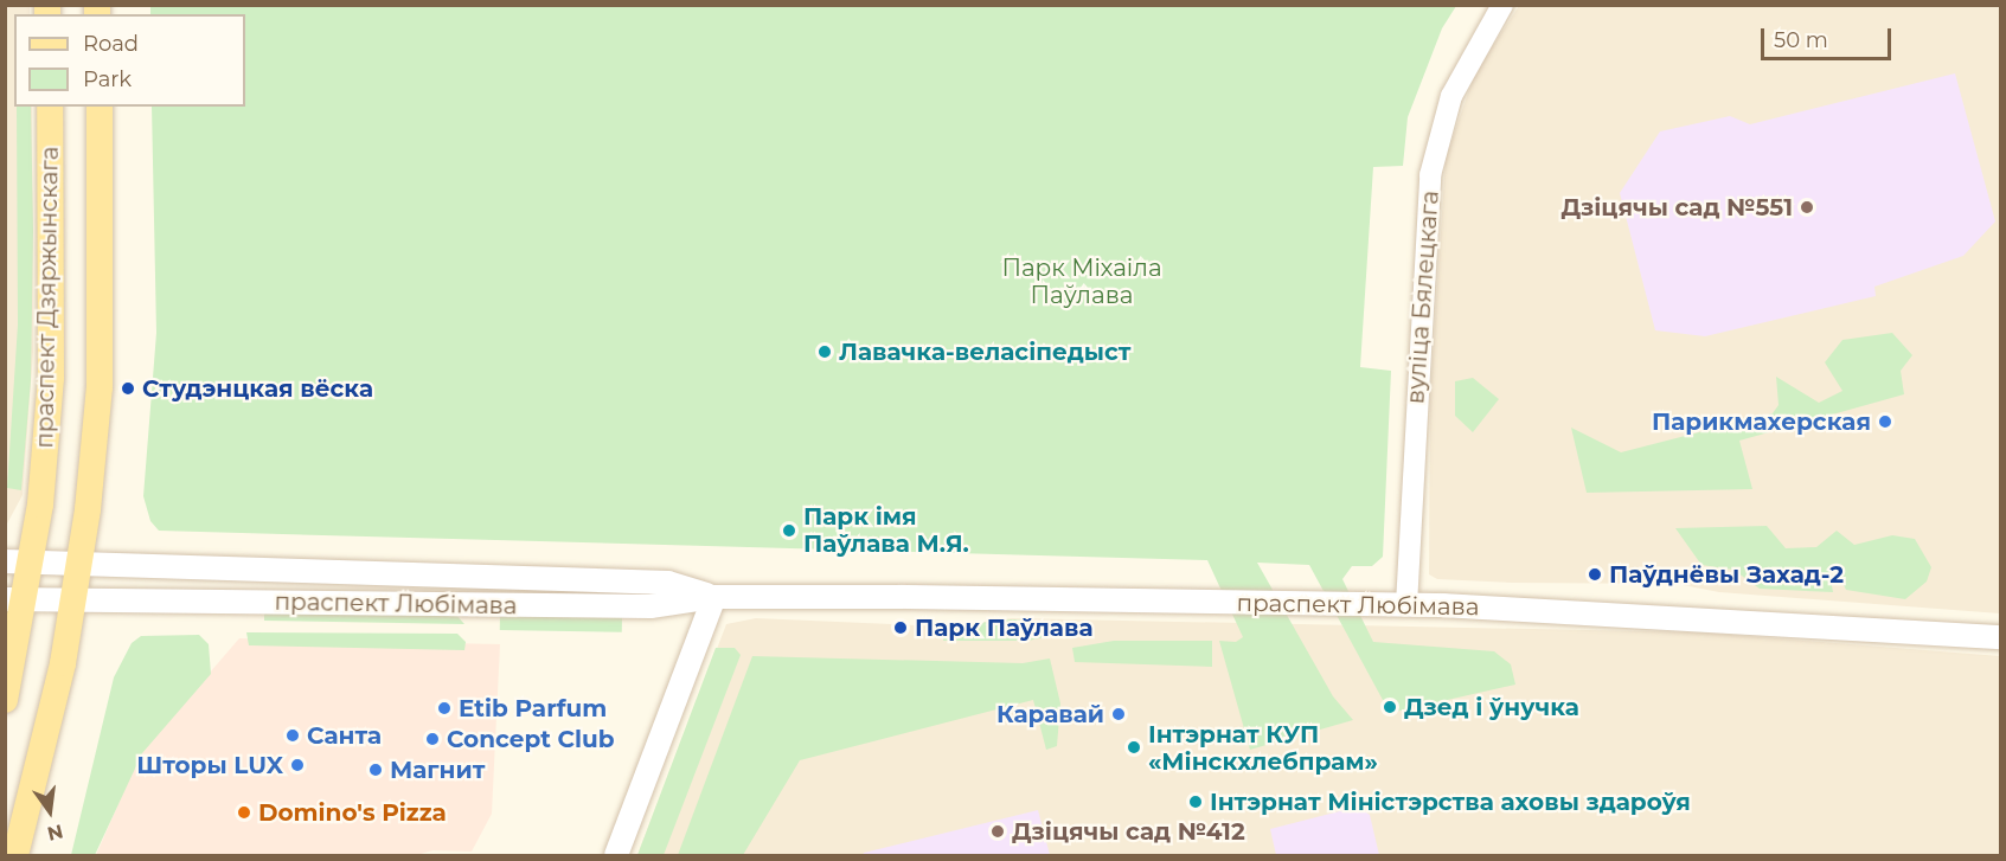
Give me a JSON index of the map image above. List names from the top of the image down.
{
  "streets": {
    "main road": ["праспект Дзяржынскага", "праспект Любімава"],
    "street": ["вуліца Бялецкага"]
  },
  "crossings": [
    ["праспект Дзяржынскага", "праспект Любімава"],
    ["вуліца Бялецкага", "праспект Любімава"]
  ],
  "parks": ["Парк Міхаіла Паўлава"],
  "places": [
    "Дзіцячы сад №551",
    "Лавачка-веласіпедыст",
    "Студэнцкая вёска",
    "Парикмахерская",
    "Парк імя Паўлава М.Я.",
    "Паўднёвы Захад-2",
    "Парк Паўлава",
    "Дзед і ўнучка",
    "Etib Parfum",
    "Каравай",
    "Санта",
    "Concept Club",
    "Інтэрнат КУП «Мінскхлебпрам»",
    "Шторы LUX",
    "Магнит",
    "Інтэрнат Міністэрства аховы здароўя",
    "Domino's Pizza",
    "Дзіцячы сад №412"
  ],
  "legend": ["Road", "Park"],
  "scale_bar": "50 m",
  "north": "bottom"
}
